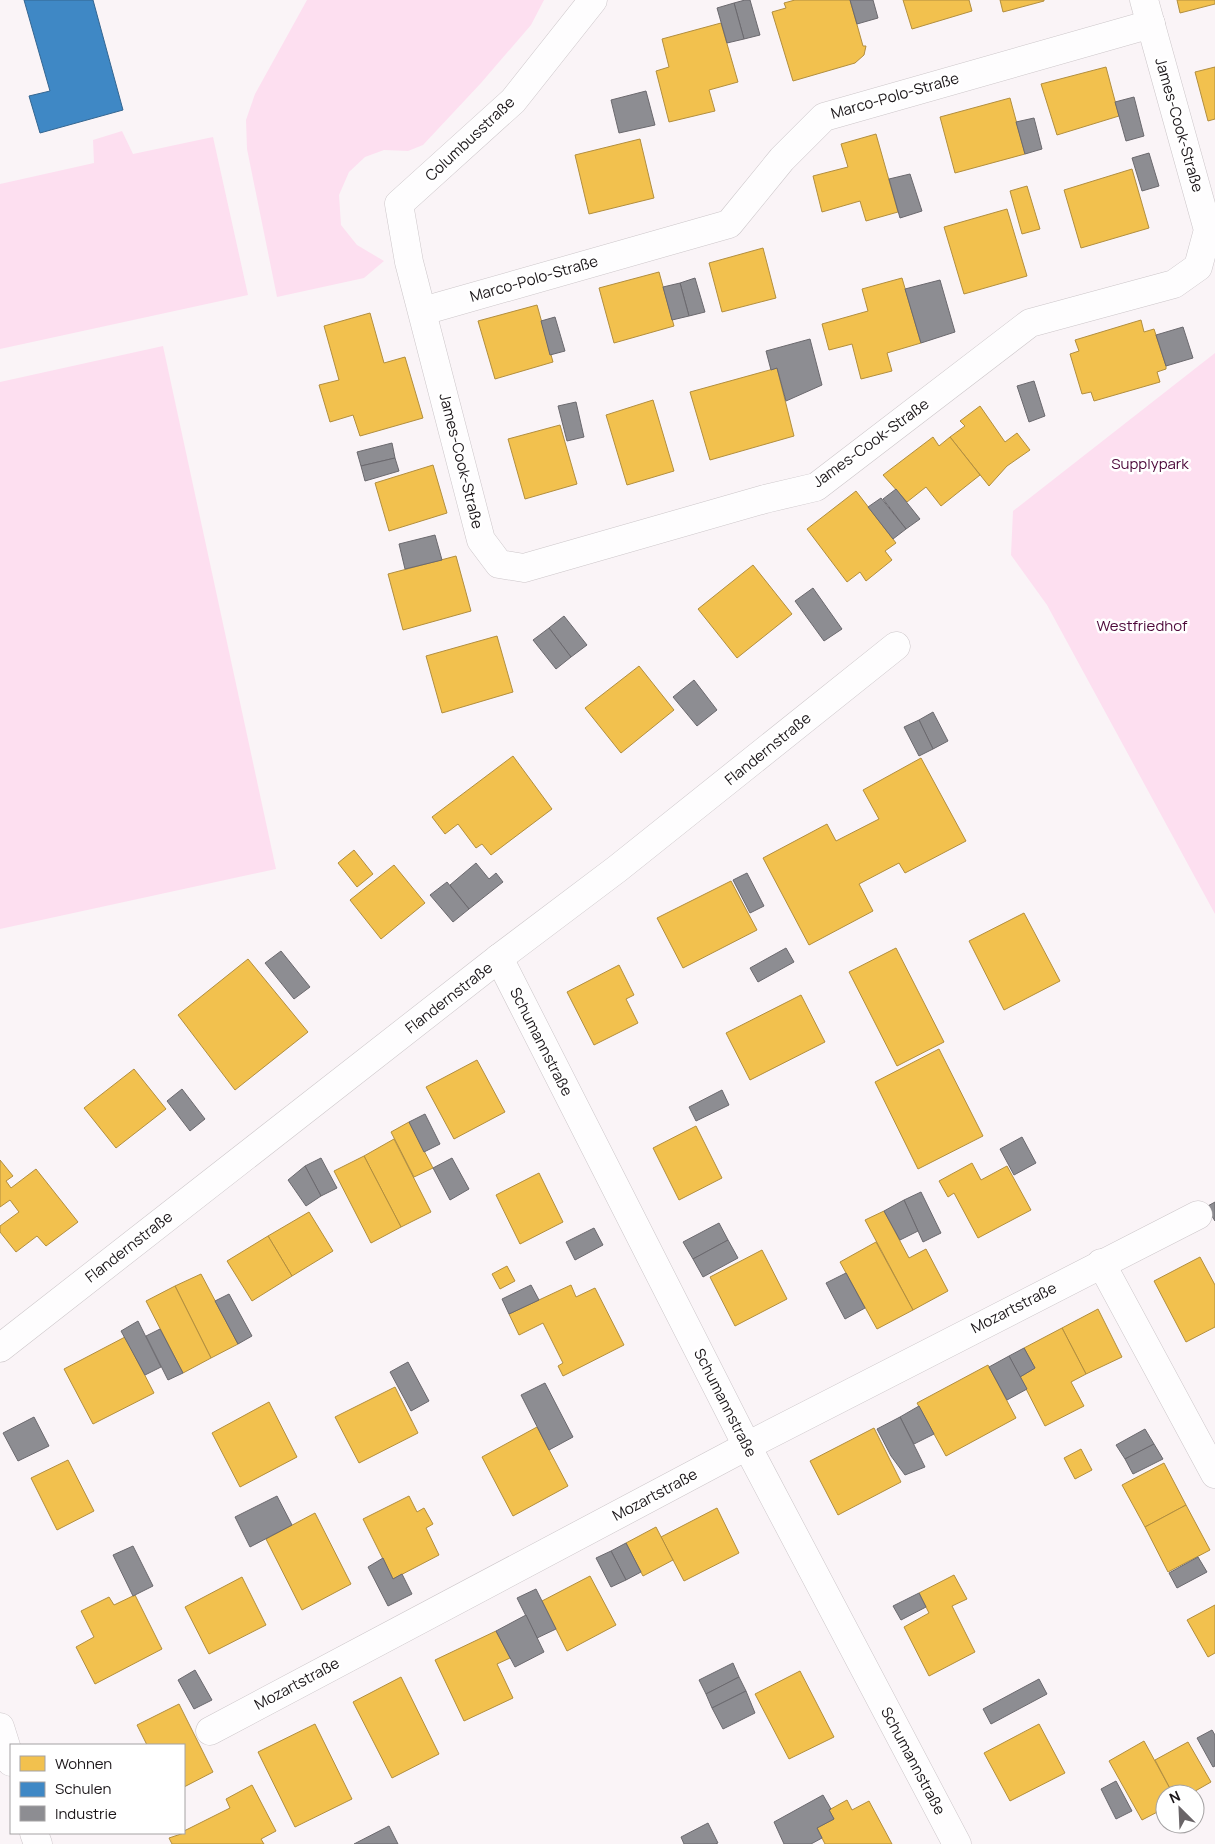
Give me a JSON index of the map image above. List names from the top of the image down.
{
  "streets": {
    "main road": [
      "Marco-Polo-Straße",
      "James-Cook-Straße",
      "Columbusstraße",
      "Flandernstraße",
      "Schumannstraße",
      "Mozartstraße"
    ]
  },
  "crossings": [
    ["Marco-Polo-Straße", "James-Cook-Straße"],
    ["James-Cook-Straße", "Columbusstraße"],
    ["Flandernstraße", "Schumannstraße"],
    ["Schumannstraße", "Mozartstraße"]
  ],
  "parks": ["Supplypark", "Westfriedhof"],
  "legend": ["Wohnen", "Schulen", "Industrie"],
  "north": "top left"
}
